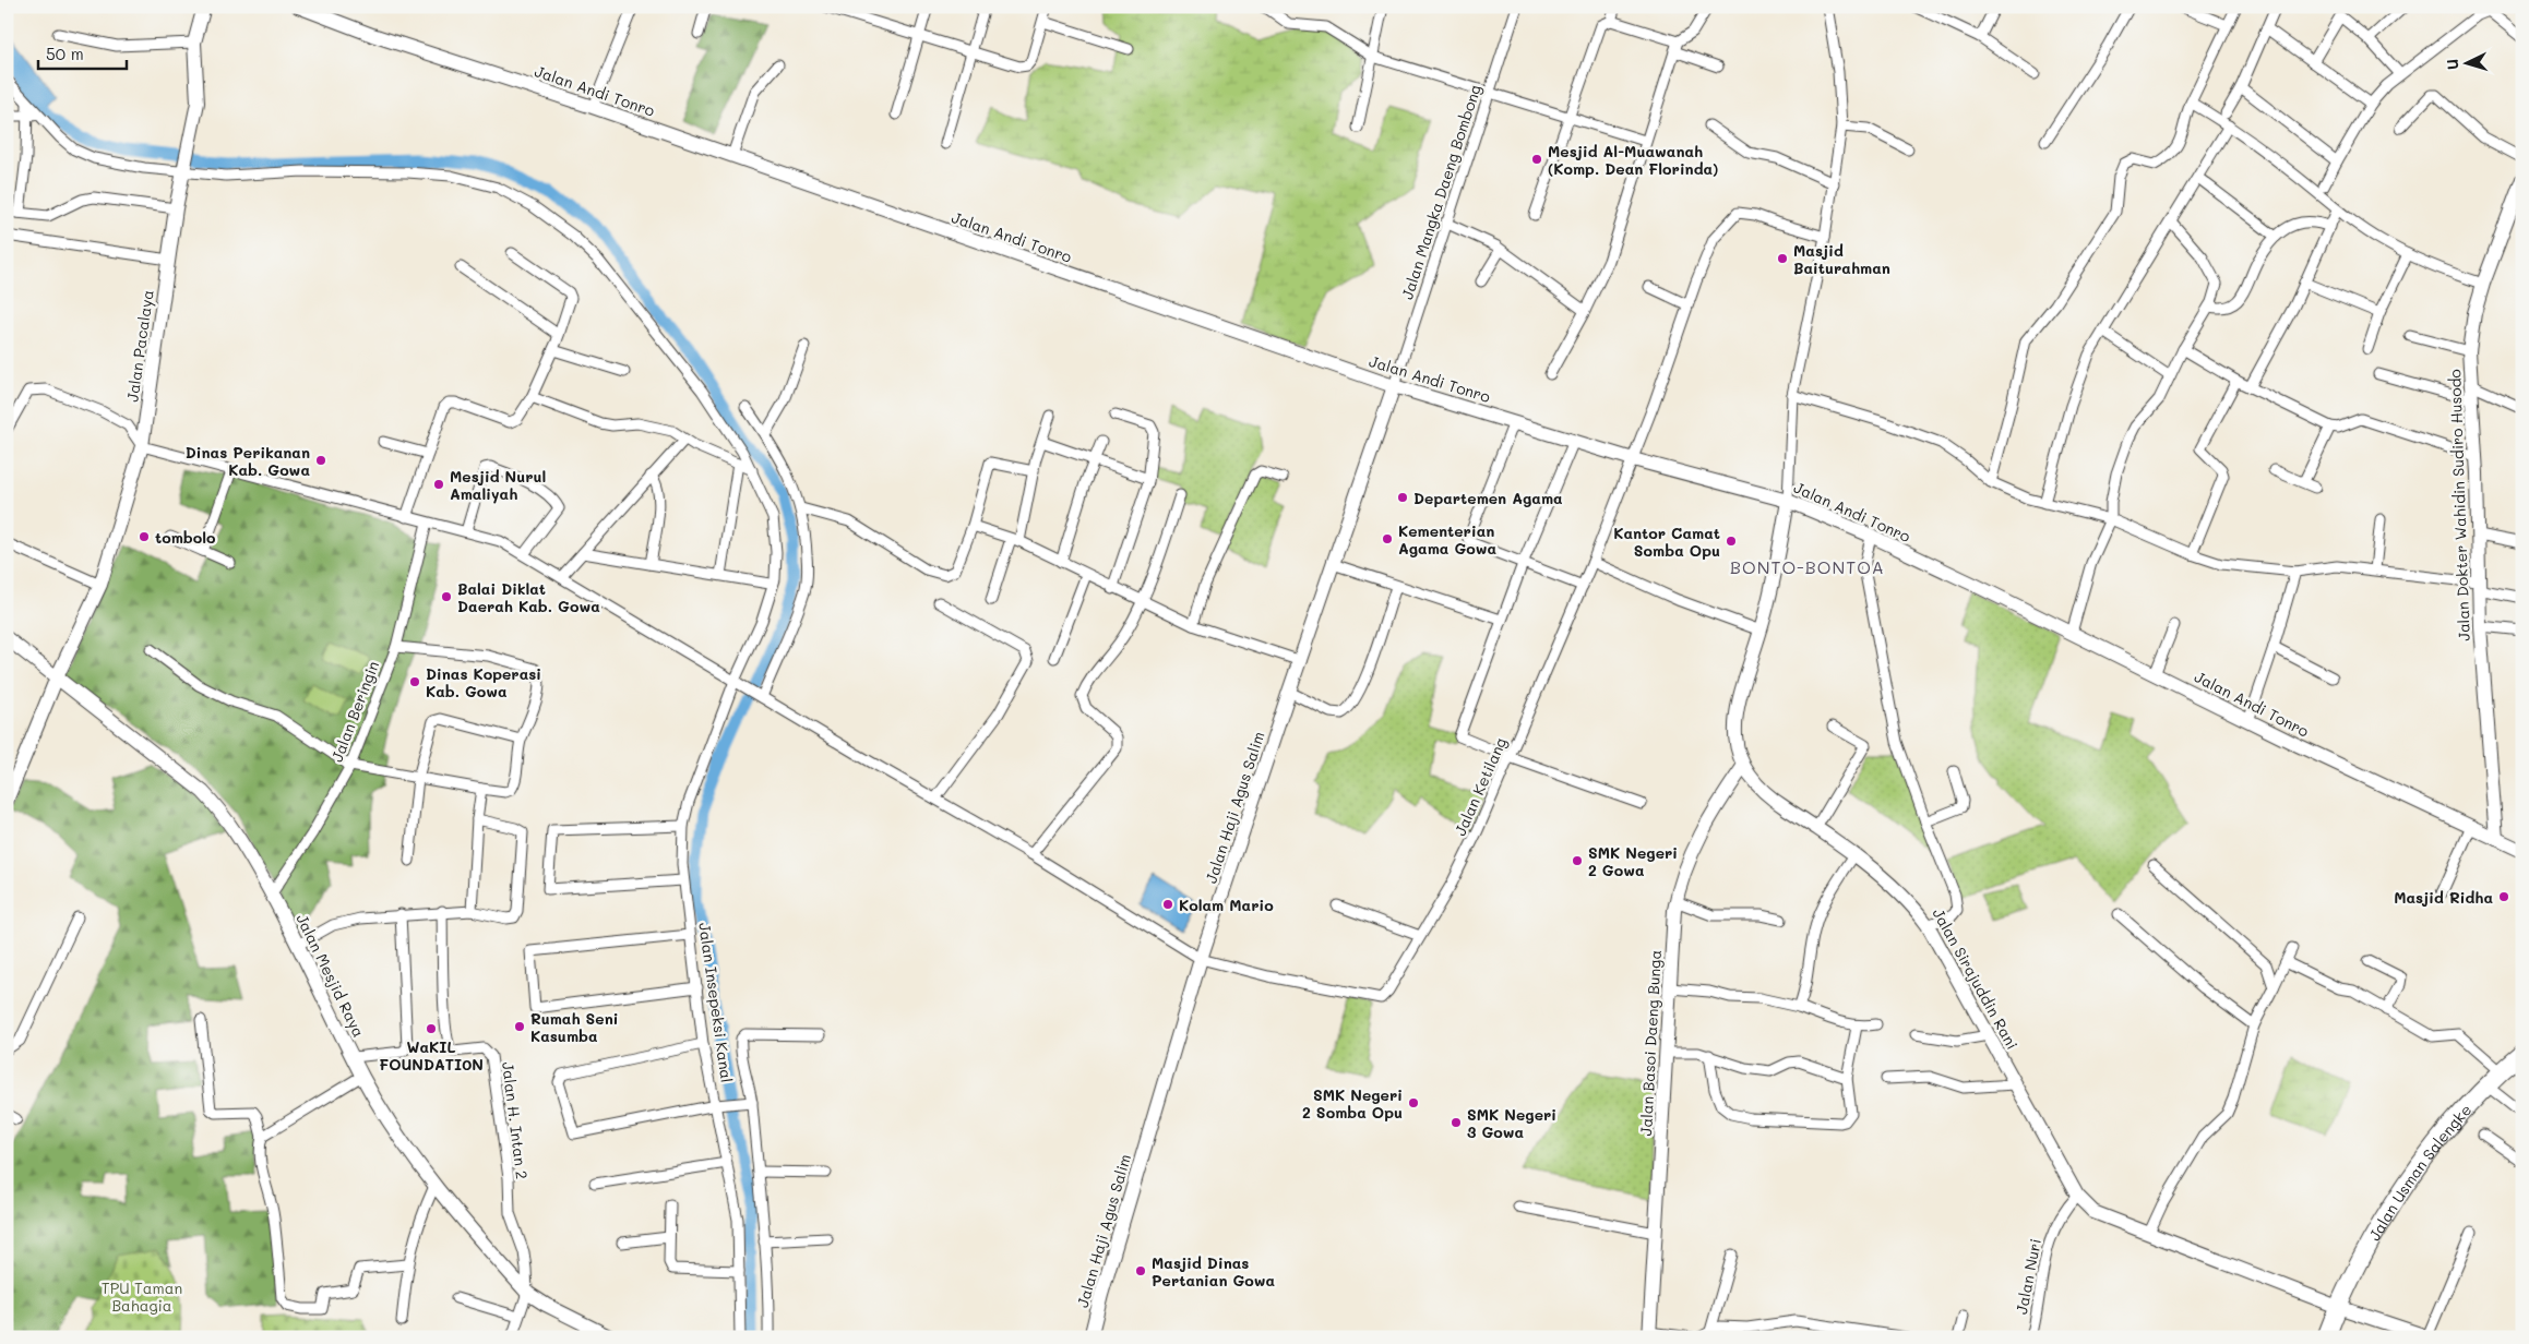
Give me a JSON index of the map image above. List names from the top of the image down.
{
  "streets": {
    "highway": ["Jalan Usman Salengke"],
    "street": [
      "Jalan Andi Tonro",
      "Jalan Mangka Daeng Bombong",
      "Jalan Pacalaya",
      "Jalan Dokter Wahidin Sudiro Husodo",
      "Jalan Beringin",
      "Jalan Ketilang",
      "Jalan Haji Agus Salim",
      "Jalan Mesjid Raya",
      "Jalan Sirajuddin Rani",
      "Jalan Insepeksi Kanal",
      "Jalan Basoi Daeng Bunga",
      "Jalan H. Intan 2",
      "Jalan Nuri"
    ]
  },
  "crossings": [
    ["Jalan Andi Tonro", "Jalan Mangka Daeng Bombong"],
    ["Jalan Andi Tonro", "Jalan Dokter Wahidin Sudiro Husodo"],
    ["Jalan Andi Tonro", "Jalan Ketilang"],
    ["Jalan Andi Tonro", "Jalan Haji Agus Salim"],
    ["Jalan Andi Tonro", "Jalan Sirajuddin Rani"],
    ["Jalan Mangka Daeng Bombong", "Jalan Haji Agus Salim"],
    ["Jalan Pacalaya", "Jalan Mesjid Raya"],
    ["Jalan Pacalaya", "Jalan Insepeksi Kanal"],
    ["Jalan Beringin", "Jalan Mesjid Raya"],
    ["Jalan Ketilang", "Jalan Haji Agus Salim"],
    ["Jalan Mesjid Raya", "Jalan H. Intan 2"],
    ["Jalan Sirajuddin Rani", "Jalan Basoi Daeng Bunga"],
    ["Jalan Sirajuddin Rani", "Jalan Usman Salengke"],
    ["Jalan Sirajuddin Rani", "Jalan Nuri"]
  ],
  "districts": ["BONTO-BONTOA"],
  "parks": ["TPU Taman Bahagia"],
  "places": [
    "Mesjid Al-Muawanah (Komp. Dean Florinda)",
    "Masjid Baiturahman",
    "Dinas Perikanan Kab. Gowa",
    "Mesjid Nurul Amaliyah",
    "Departemen Agama",
    "tombolo",
    "Kementerian Agama Gowa",
    "Kantor Camat Somba Opu",
    "Balai Diklat Daerah Kab. Gowa",
    "Dinas Koperasi Kab. Gowa",
    "SMK Negeri 2 Gowa",
    "Masjid Ridha",
    "Kolam Mario",
    "Rumah Seni Kasumba",
    "WaKIL FOUNDATI0N",
    "SMK Negeri 2 Somba Opu",
    "SMK Negeri 3 Gowa",
    "Masjid Dinas Pertanian Gowa"
  ],
  "scale_bar": "50 m",
  "north": "left"
}
